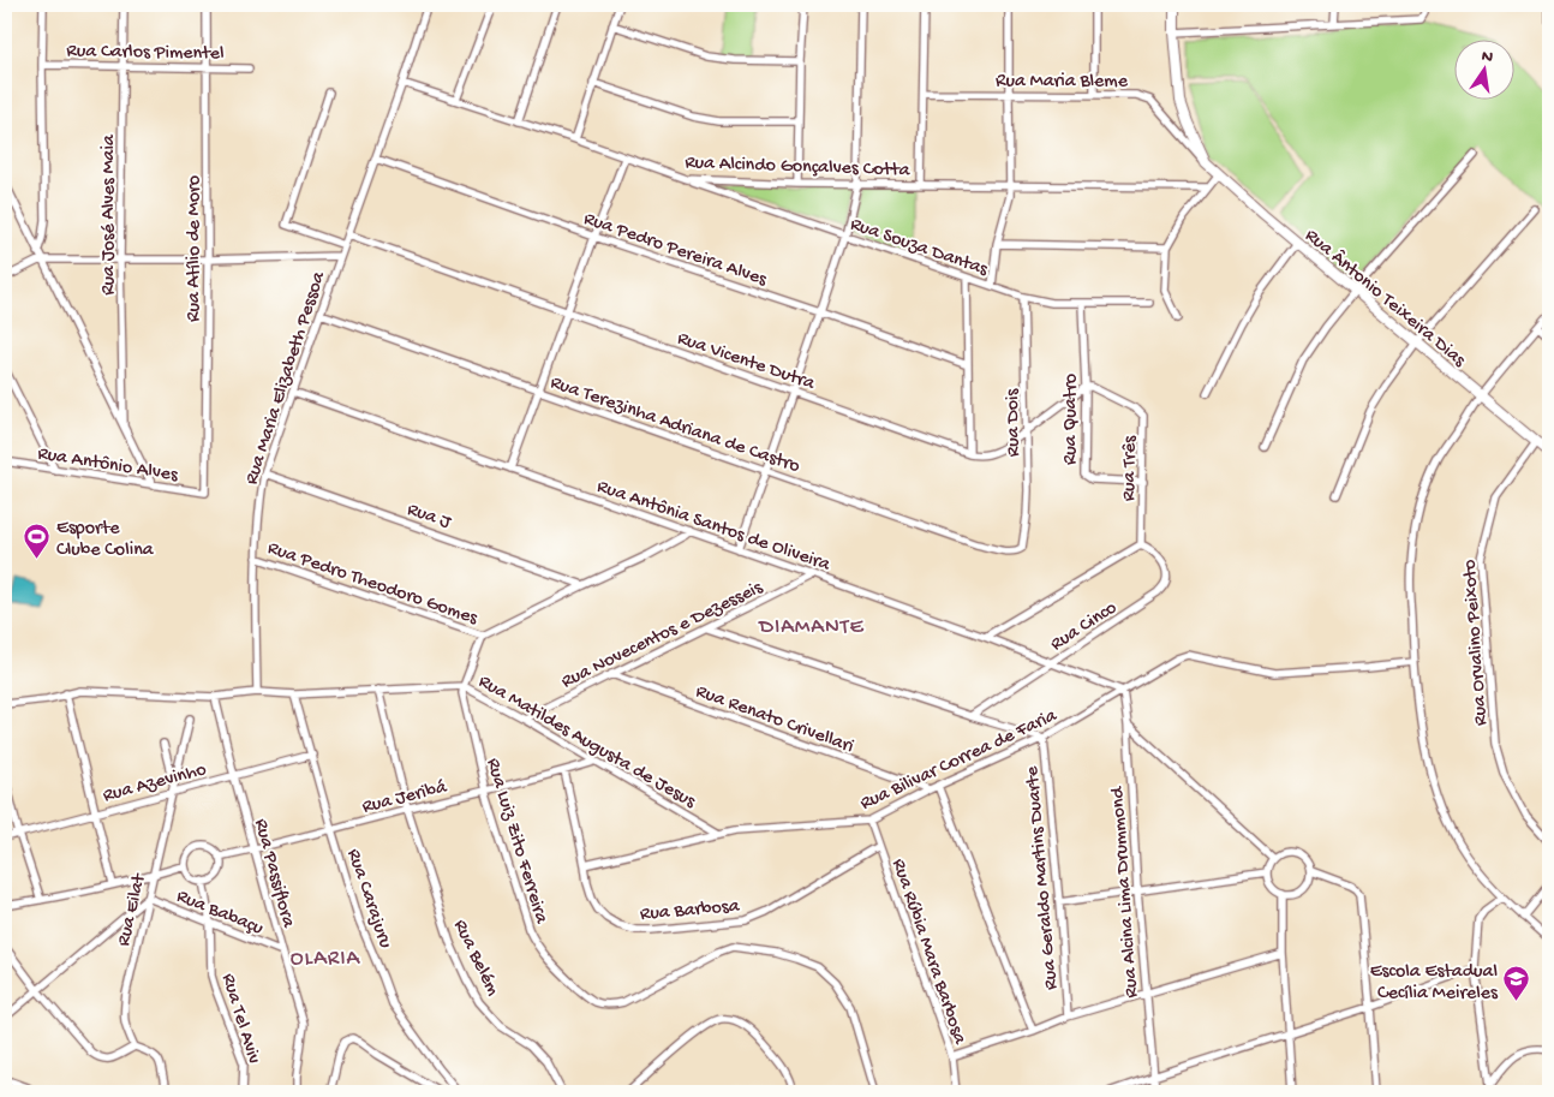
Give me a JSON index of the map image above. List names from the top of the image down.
{
  "streets": {
    "main road": ["Rua Ântonio Teixeira Dias"],
    "street": [
      "Rua Carlos Pimentel",
      "Rua Maria Bleme",
      "Rua Alcindo Gonçalves Cotta",
      "Rua José Alves Maia",
      "Rua Souza Dantas",
      "Rua Pedro Pereira Alves",
      "Rua Atílio de Moro",
      "Rua Vicente Dutra",
      "Rua Maria Elizabeth Pessoa",
      "Rua Quatro",
      "Rua Terezinha Adriana de Castro",
      "Rua Dois",
      "Rua Antônio Alves",
      "Rua Três",
      "Rua J",
      "Rua Antônia Santos de Oliveira",
      "Rua Pedro Theodoro Gomes",
      "Rua Cinco",
      "Rua Novecentos e Dezesseis",
      "Rua Orvalino Peixoto",
      "Rua Renato Crivellari",
      "Rua Matildes Augusta de Jesus",
      "Rua Bilivar Correa de Faria",
      "Rua Azevinho",
      "Rua Jeribá",
      "Rua Luiz Zito Ferreira",
      "Rua Passiflora",
      "Rua Geraldo Martins Duarte",
      "Rua Alcina Lima Drummond",
      "Rua Carajuru",
      "Rua Barbosa",
      "Rua Eilat",
      "Rua Babaçu",
      "Rua Rúbia Mara Barbosa",
      "Rua Belém",
      "Rua Tel Aviv"
    ]
  },
  "crossings": [
    ["Rua Carlos Pimentel", "Rua José Alves Maia"],
    ["Rua Carlos Pimentel", "Rua Atílio de Moro"],
    ["Rua Maria Bleme", "Rua Ântonio Teixeira Dias"],
    ["Rua Alcindo Gonçalves Cotta", "Rua Souza Dantas"],
    ["Rua Alcindo Gonçalves Cotta", "Rua Maria Elizabeth Pessoa"],
    ["Rua Souza Dantas", "Rua Quatro"],
    ["Rua Souza Dantas", "Rua Dois"],
    ["Rua Pedro Pereira Alves", "Rua Maria Elizabeth Pessoa"],
    ["Rua Atílio de Moro", "Rua Antônio Alves"],
    ["Rua Ântonio Teixeira Dias", "Rua Orvalino Peixoto"],
    ["Rua Vicente Dutra", "Rua Maria Elizabeth Pessoa"],
    ["Rua Maria Elizabeth Pessoa", "Rua Terezinha Adriana de Castro"],
    ["Rua Maria Elizabeth Pessoa", "Rua J"],
    ["Rua Maria Elizabeth Pessoa", "Rua Antônia Santos de Oliveira"],
    ["Rua Maria Elizabeth Pessoa", "Rua Pedro Theodoro Gomes"],
    ["Rua Maria Elizabeth Pessoa", "Rua Matildes Augusta de Jesus"],
    ["Rua Quatro", "Rua Três"],
    ["Rua Terezinha Adriana de Castro", "Rua Dois"],
    ["Rua Três", "Rua Cinco"],
    ["Rua Antônia Santos de Oliveira", "Rua Cinco"],
    ["Rua Antônia Santos de Oliveira", "Rua Novecentos e Dezesseis"],
    ["Rua Antônia Santos de Oliveira", "Rua Bilivar Correa de Faria"],
    ["Rua Antônia Santos de Oliveira", "Rua Alcina Lima Drummond"],
    ["Rua Novecentos e Dezesseis", "Rua Renato Crivellari"],
    ["Rua Novecentos e Dezesseis", "Rua Matildes Augusta de Jesus"],
    ["Rua Renato Crivellari", "Rua Bilivar Correa de Faria"],
    ["Rua Matildes Augusta de Jesus", "Rua Bilivar Correa de Faria"],
    ["Rua Matildes Augusta de Jesus", "Rua Jeribá"],
    ["Rua Matildes Augusta de Jesus", "Rua Luiz Zito Ferreira"],
    ["Rua Matildes Augusta de Jesus", "Rua Passiflora"],
    ["Rua Matildes Augusta de Jesus", "Rua Carajuru"],
    ["Rua Matildes Augusta de Jesus", "Rua Belém"],
    ["Rua Bilivar Correa de Faria", "Rua Geraldo Martins Duarte"],
    ["Rua Bilivar Correa de Faria", "Rua Alcina Lima Drummond"],
    ["Rua Bilivar Correa de Faria", "Rua Barbosa"],
    ["Rua Bilivar Correa de Faria", "Rua Rúbia Mara Barbosa"],
    ["Rua Azevinho", "Rua Passiflora"],
    ["Rua Azevinho", "Rua Carajuru"],
    ["Rua Azevinho", "Rua Eilat"],
    ["Rua Jeribá", "Rua Luiz Zito Ferreira"],
    ["Rua Jeribá", "Rua Passiflora"],
    ["Rua Jeribá", "Rua Carajuru"],
    ["Rua Jeribá", "Rua Barbosa"],
    ["Rua Jeribá", "Rua Belém"],
    ["Rua Jeribá", "Rua Tel Aviv"],
    ["Rua Passiflora", "Rua Babaçu"],
    ["Rua Barbosa", "Rua Rúbia Mara Barbosa"],
    ["Rua Eilat", "Rua Babaçu"],
    ["Rua Babaçu", "Rua Tel Aviv"]
  ],
  "districts": ["DIAMANTE", "OLARIA"],
  "places": {
    "sports": ["Esporte Clube Colina"],
    "school or university": ["Escola Estadual Cecília Meireles"]
  },
  "north": "top"
}
